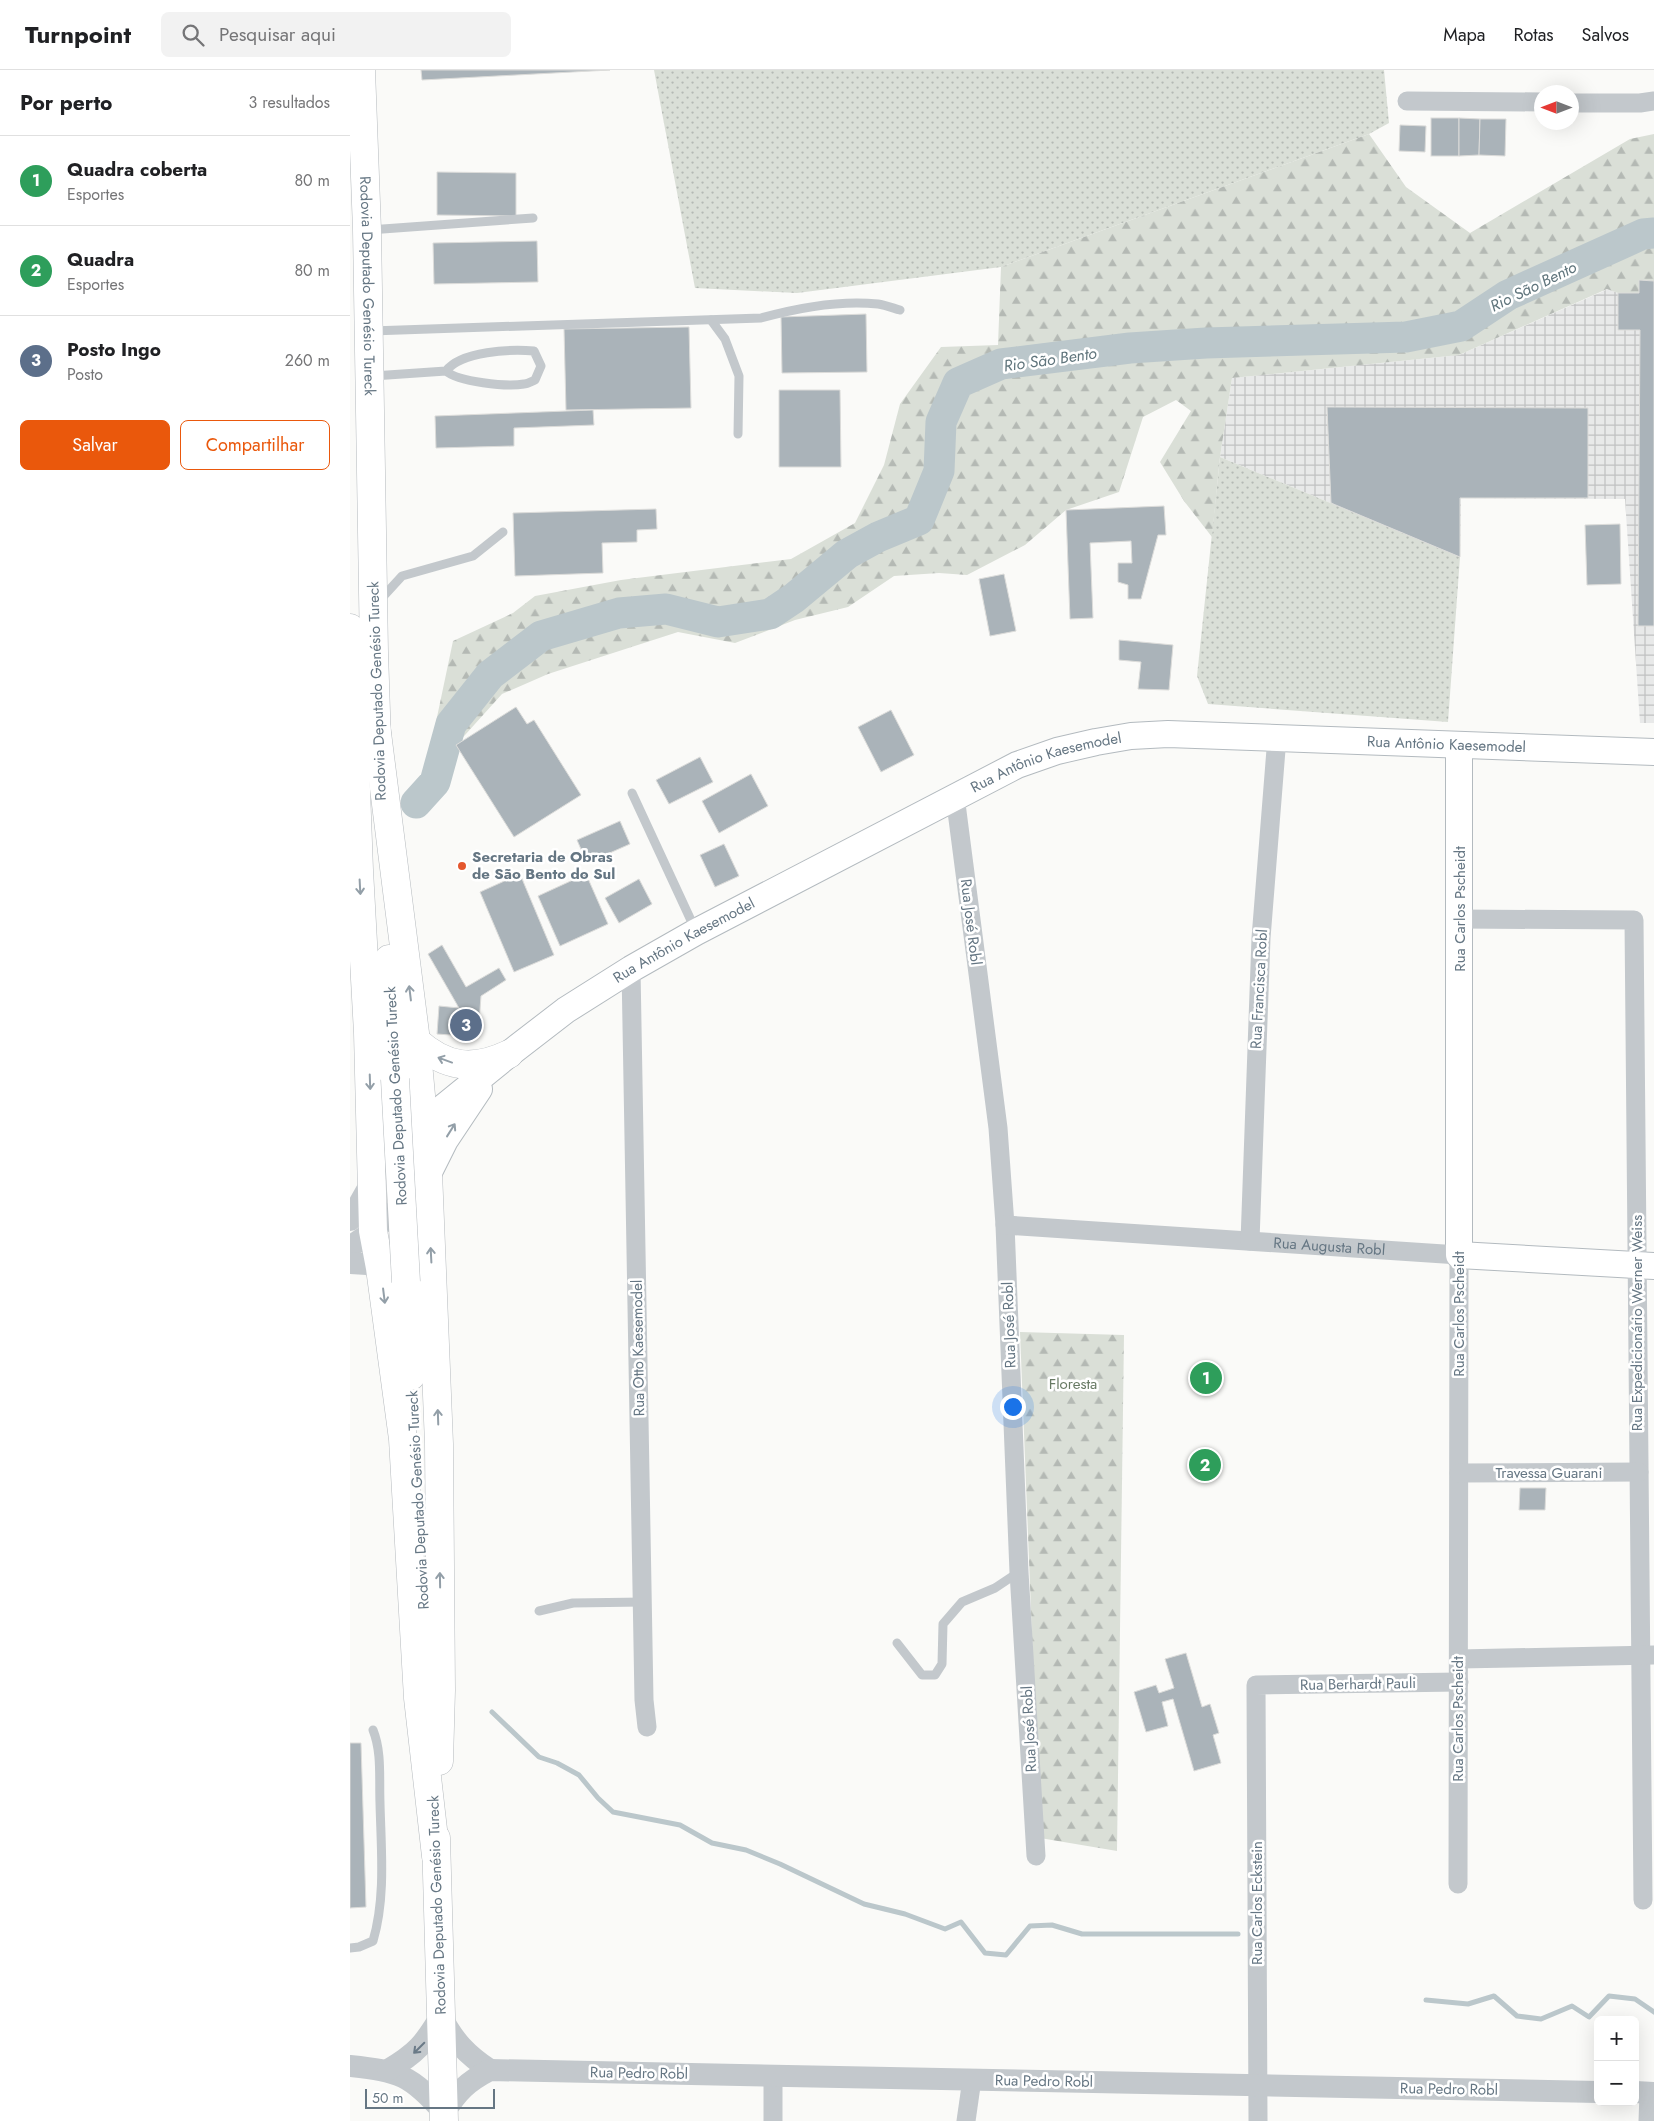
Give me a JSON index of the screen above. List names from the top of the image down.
{
  "streets": {
    "main road": [
      "Rodovia Deputado Genésio Tureck",
      "Rua Antônio Kaesemodel",
      "Rua Carlos Pscheidt",
      "Rua Augusta Robl"
    ],
    "street": [
      "Rua José Robl",
      "Rua Francisca Robl",
      "Rua Expedicionário Werner Weiss",
      "Rua Otto Kaesemodel",
      "Travessa Guarani",
      "Rua Berhardt Pauli",
      "Rua Carlos Eckstein",
      "Rua Pedro Robl"
    ]
  },
  "crossings": [
    ["Rua Antônio Kaesemodel", "Rua Carlos Pscheidt"],
    ["Rua Antônio Kaesemodel", "Rua José Robl"],
    ["Rua Antônio Kaesemodel", "Rua Francisca Robl"],
    ["Rua Antônio Kaesemodel", "Rua Otto Kaesemodel"],
    ["Rua Carlos Pscheidt", "Rua Augusta Robl"],
    ["Rua Carlos Pscheidt", "Rua Expedicionário Werner Weiss"],
    ["Rua Carlos Pscheidt", "Travessa Guarani"],
    ["Rua Carlos Pscheidt", "Rua Berhardt Pauli"],
    ["Rua José Robl", "Rua Augusta Robl"],
    ["Rua Francisca Robl", "Rua Augusta Robl"],
    ["Rua Augusta Robl", "Rua Expedicionário Werner Weiss"],
    ["Rua Expedicionário Werner Weiss", "Travessa Guarani"],
    ["Rua Berhardt Pauli", "Rua Carlos Eckstein"],
    ["Rua Carlos Eckstein", "Rua Pedro Robl"]
  ],
  "water": ["Rio São Bento"],
  "parks": ["Floresta"],
  "places": ["Secretaria de Obras de São Bento do Sul"],
  "scale_bar": "50 m",
  "north": "left",
  "page": {
    "header": "Turnpoint",
    "search": "Pesquisar aqui",
    "nav": ["Mapa", "Rotas", "Salvos"],
    "heading": ["Por perto", "3 resultados"],
    "list": [
      {
        "mark": "1",
        "name": "Quadra coberta",
        "note": "Esportes",
        "value": "80 m"
      },
      {
        "mark": "2",
        "name": "Quadra",
        "note": "Esportes",
        "value": "80 m"
      },
      {
        "mark": "3",
        "name": "Posto Ingo",
        "note": "Posto",
        "value": "260 m"
      }
    ],
    "buttons": ["Salvar", "Compartilhar"],
    "pins": ["3", "1", "2"],
    "map_buttons": ["+", "−"],
    "scale": "50 m"
  }
}
